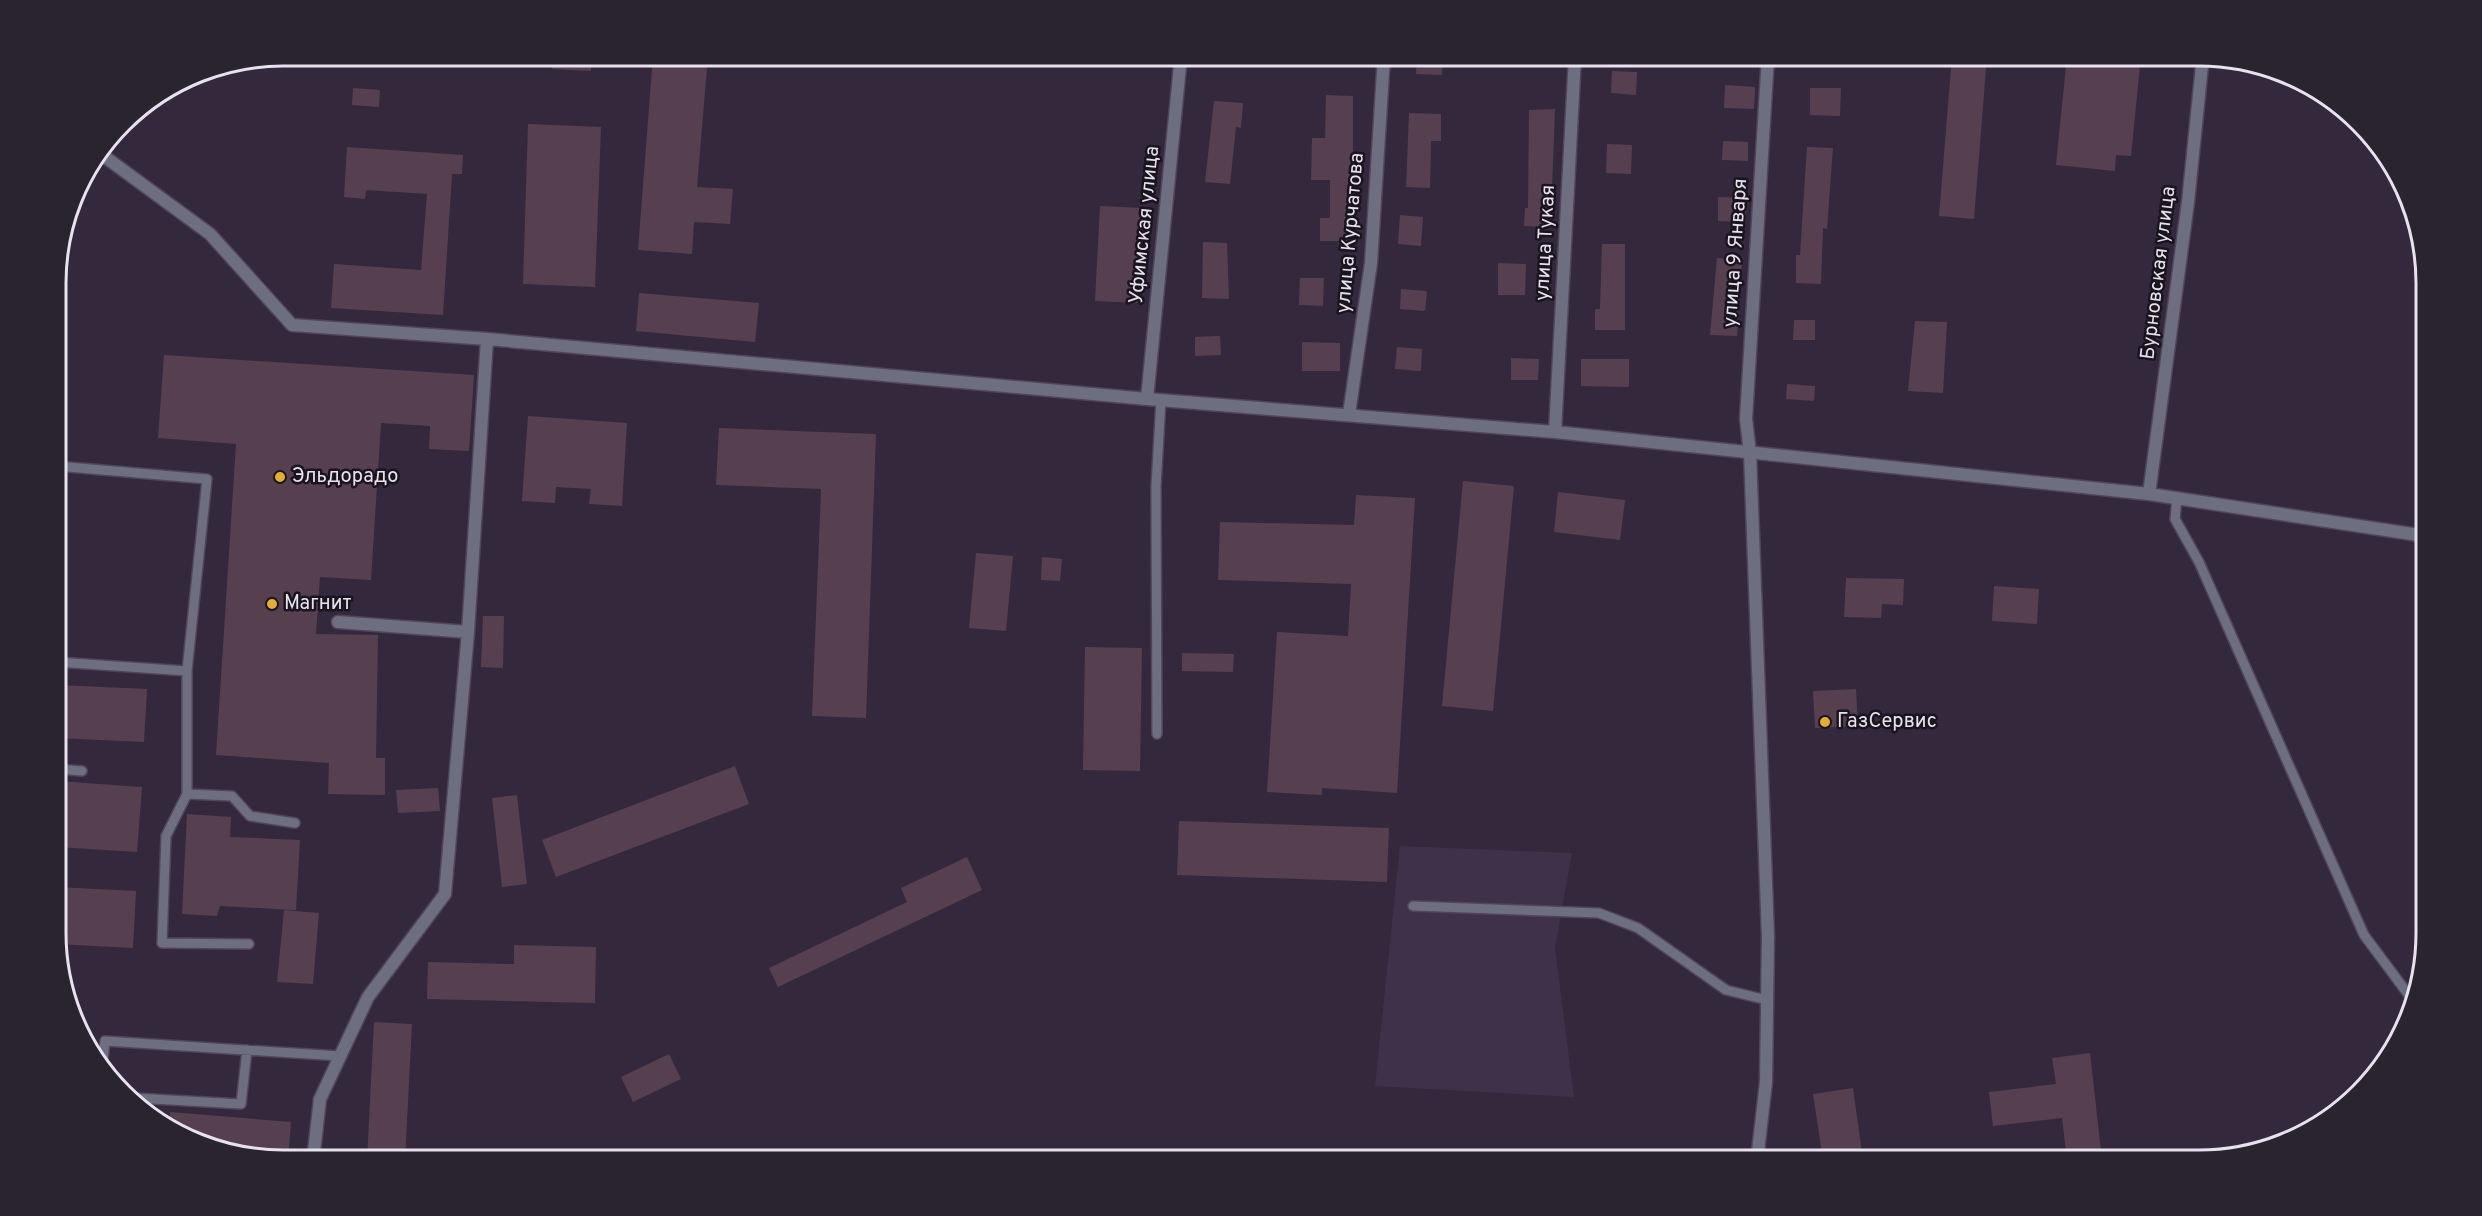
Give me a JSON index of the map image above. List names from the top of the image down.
{
  "streets": {
    "street": [
      "Уфимская улица",
      "улица Курчатова",
      "улица Тукая",
      "улица 9 Января",
      "Бурновская улица"
    ]
  },
  "places": ["Эльдорадо", "Магнит", "ГазСервис"]
}
